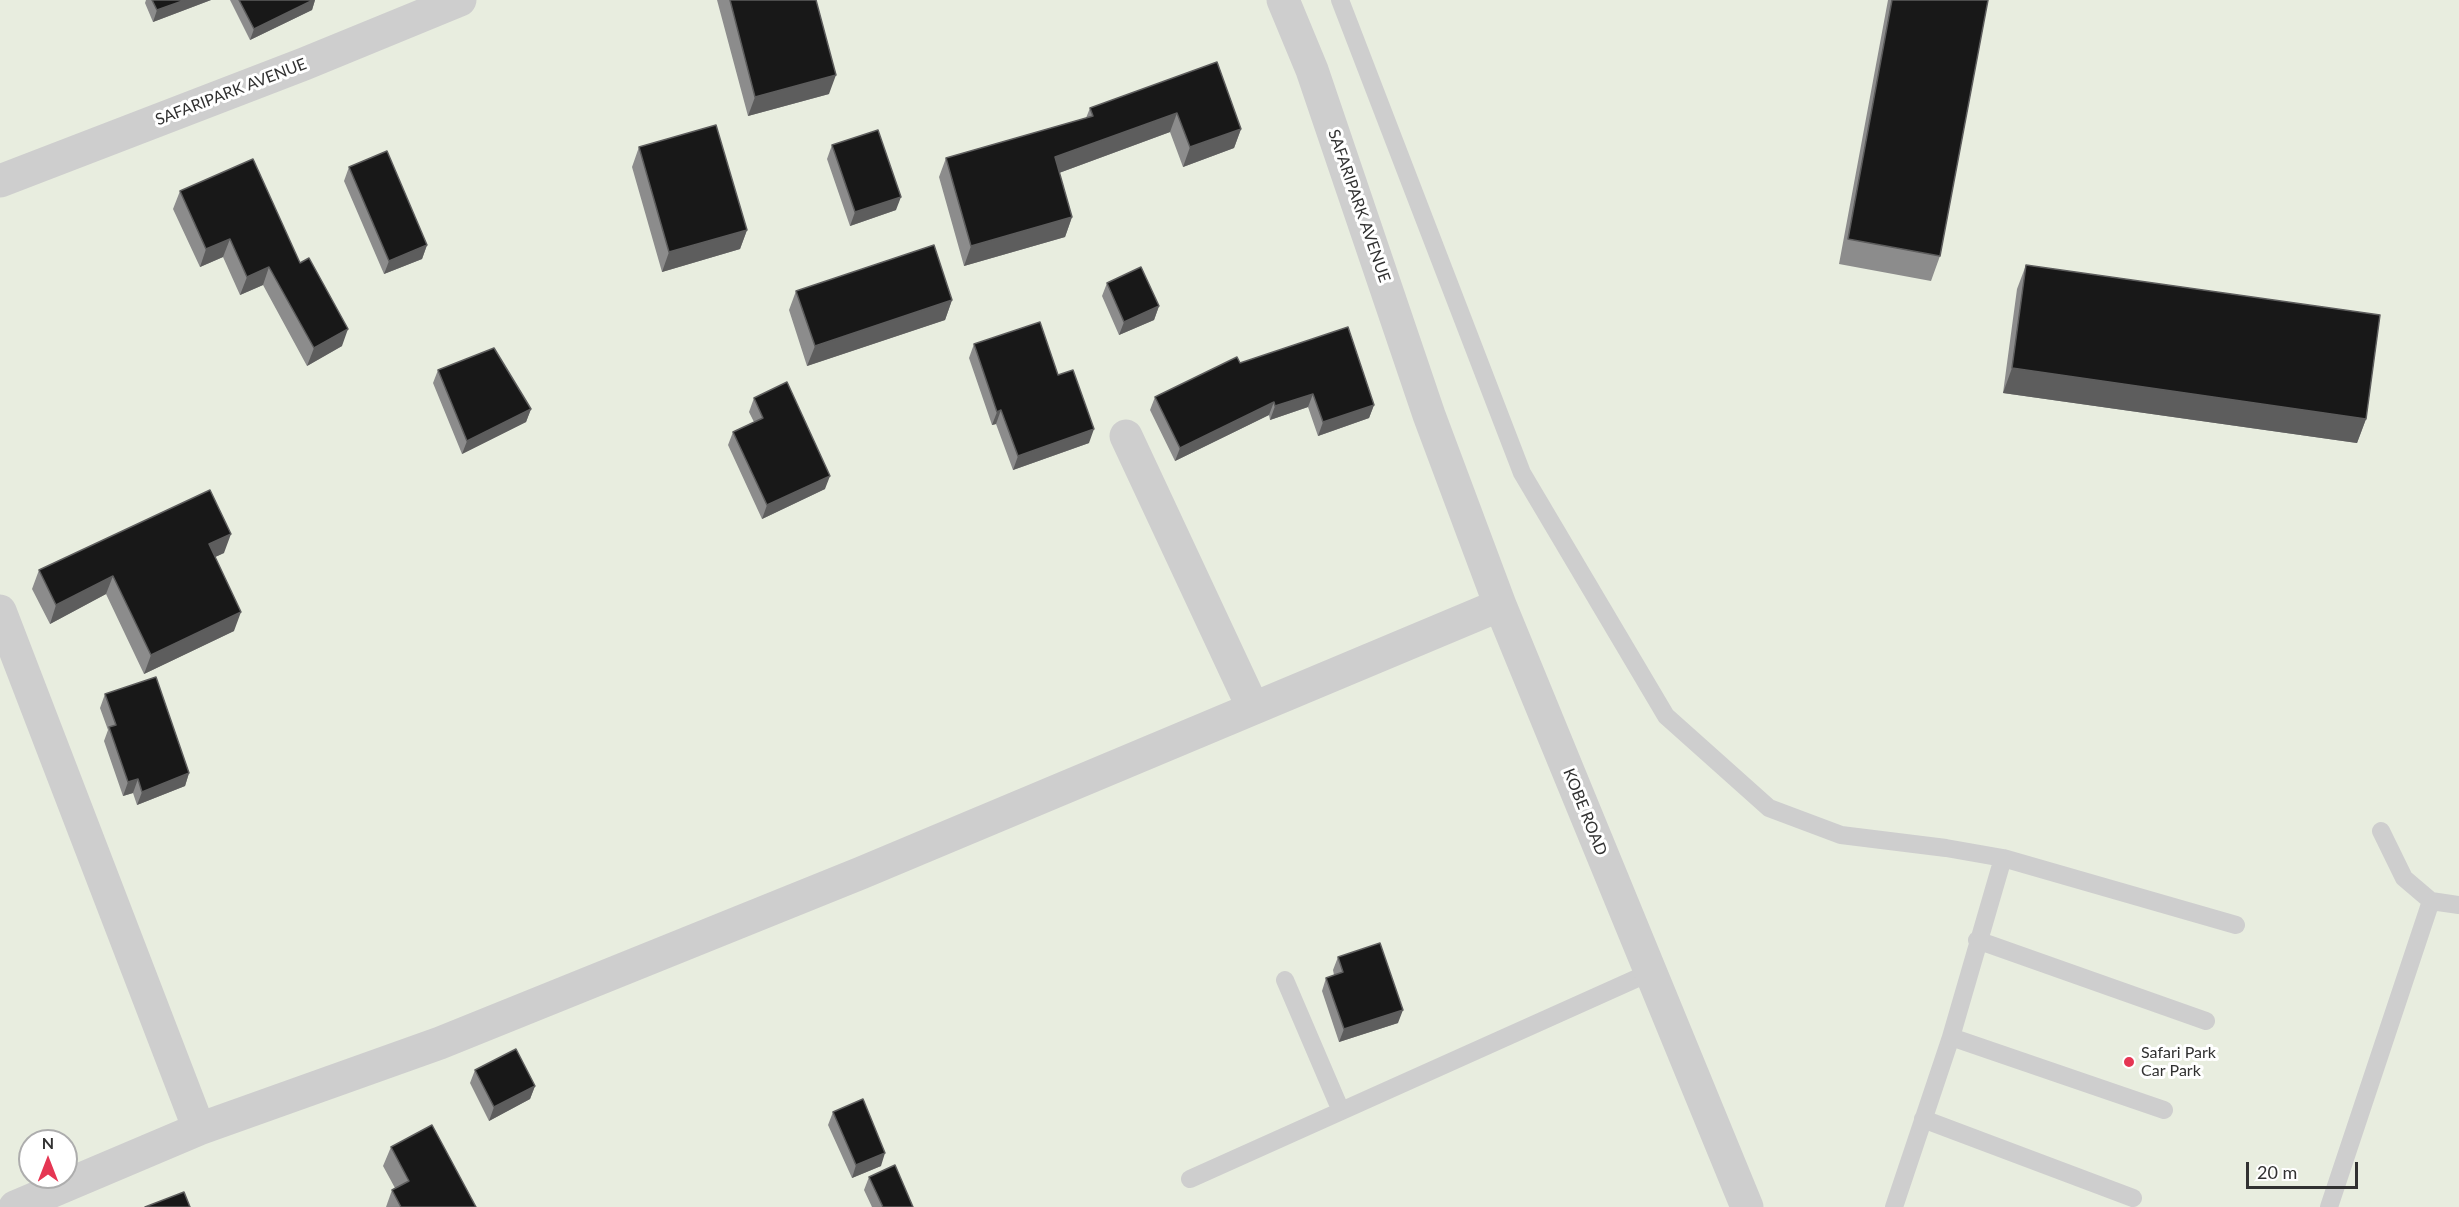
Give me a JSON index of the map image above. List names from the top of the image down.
{
  "streets": {
    "street": ["SAFARIPARK AVENUE", "KOBE ROAD"]
  },
  "crossings": [
    ["SAFARIPARK AVENUE", "KOBE ROAD"]
  ],
  "places": ["Safari Park Car Park"],
  "scale_bar": "20 m",
  "north": "top"
}
